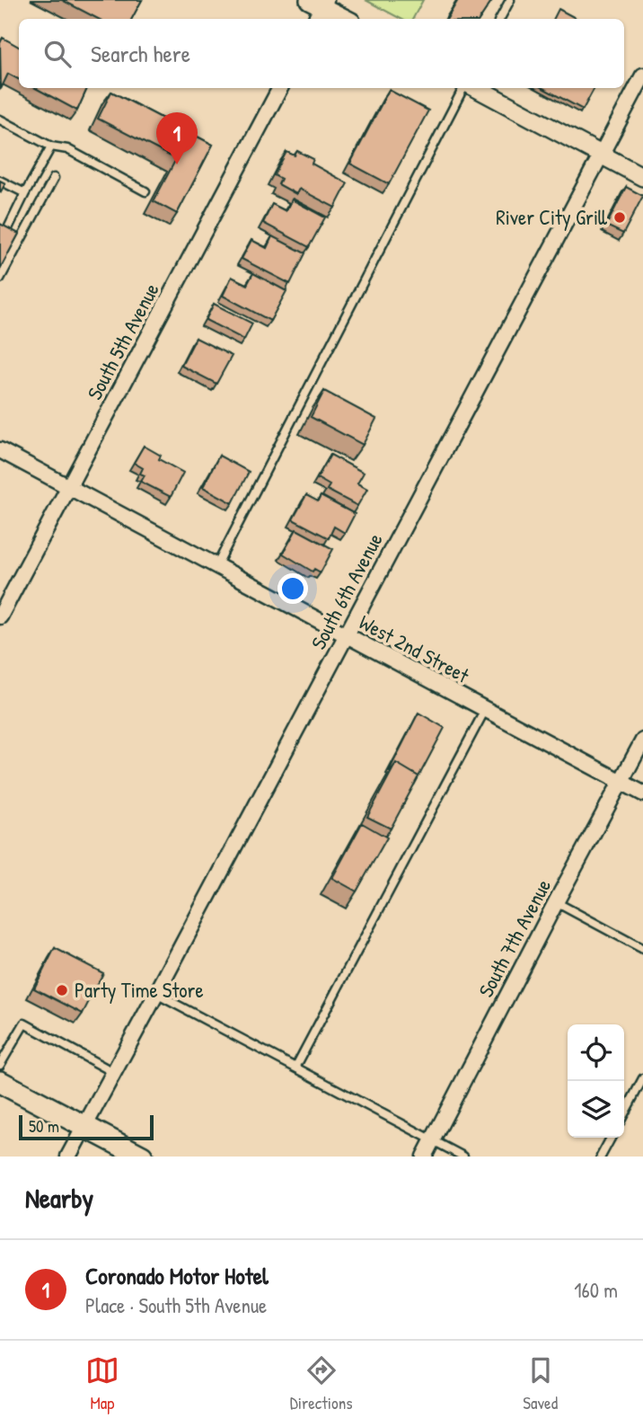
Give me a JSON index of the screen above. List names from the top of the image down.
{
  "streets": {
    "street": [
      "South 5th Avenue",
      "South 6th Avenue",
      "West 2nd Street",
      "South 7th Avenue"
    ]
  },
  "crossings": [
    ["South 5th Avenue", "West 2nd Street"],
    ["South 6th Avenue", "West 2nd Street"],
    ["West 2nd Street", "South 7th Avenue"]
  ],
  "places": ["River City Grill", "Party Time Store"],
  "scale_bar": "50 m",
  "page": {
    "search": "Search here",
    "pins": "1",
    "scale": "50 m",
    "heading": "Nearby",
    "list": [
      {
        "mark": "1",
        "name": "Coronado Motor Hotel",
        "note": "Place · South 5th Avenue",
        "value": "160 m"
      }
    ],
    "nav": ["Map", "Directions", "Saved"]
  }
}
